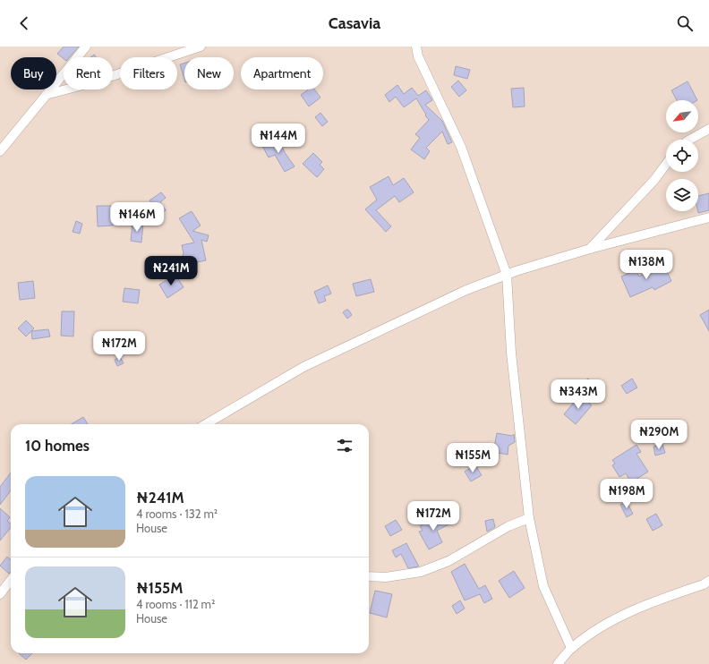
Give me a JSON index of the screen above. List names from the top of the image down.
{
  "north": "bottom left",
  "page": {
    "header": "Casavia",
    "chip": [
      "Buy",
      "Rent",
      "Filters",
      "New",
      "Apartment"
    ],
    "price": [
      "₦144M",
      "₦146M",
      "₦138M",
      "₦241M",
      "₦172M",
      "₦343M",
      "₦290M",
      "₦155M",
      "₦198M",
      "₦172M"
    ],
    "heading": "10 homes",
    "list": [
      {
        "name": "₦241M",
        "note": "4 rooms · 132 m² · House"
      },
      {
        "name": "₦155M",
        "note": "4 rooms · 112 m² · House"
      }
    ]
  }
}
